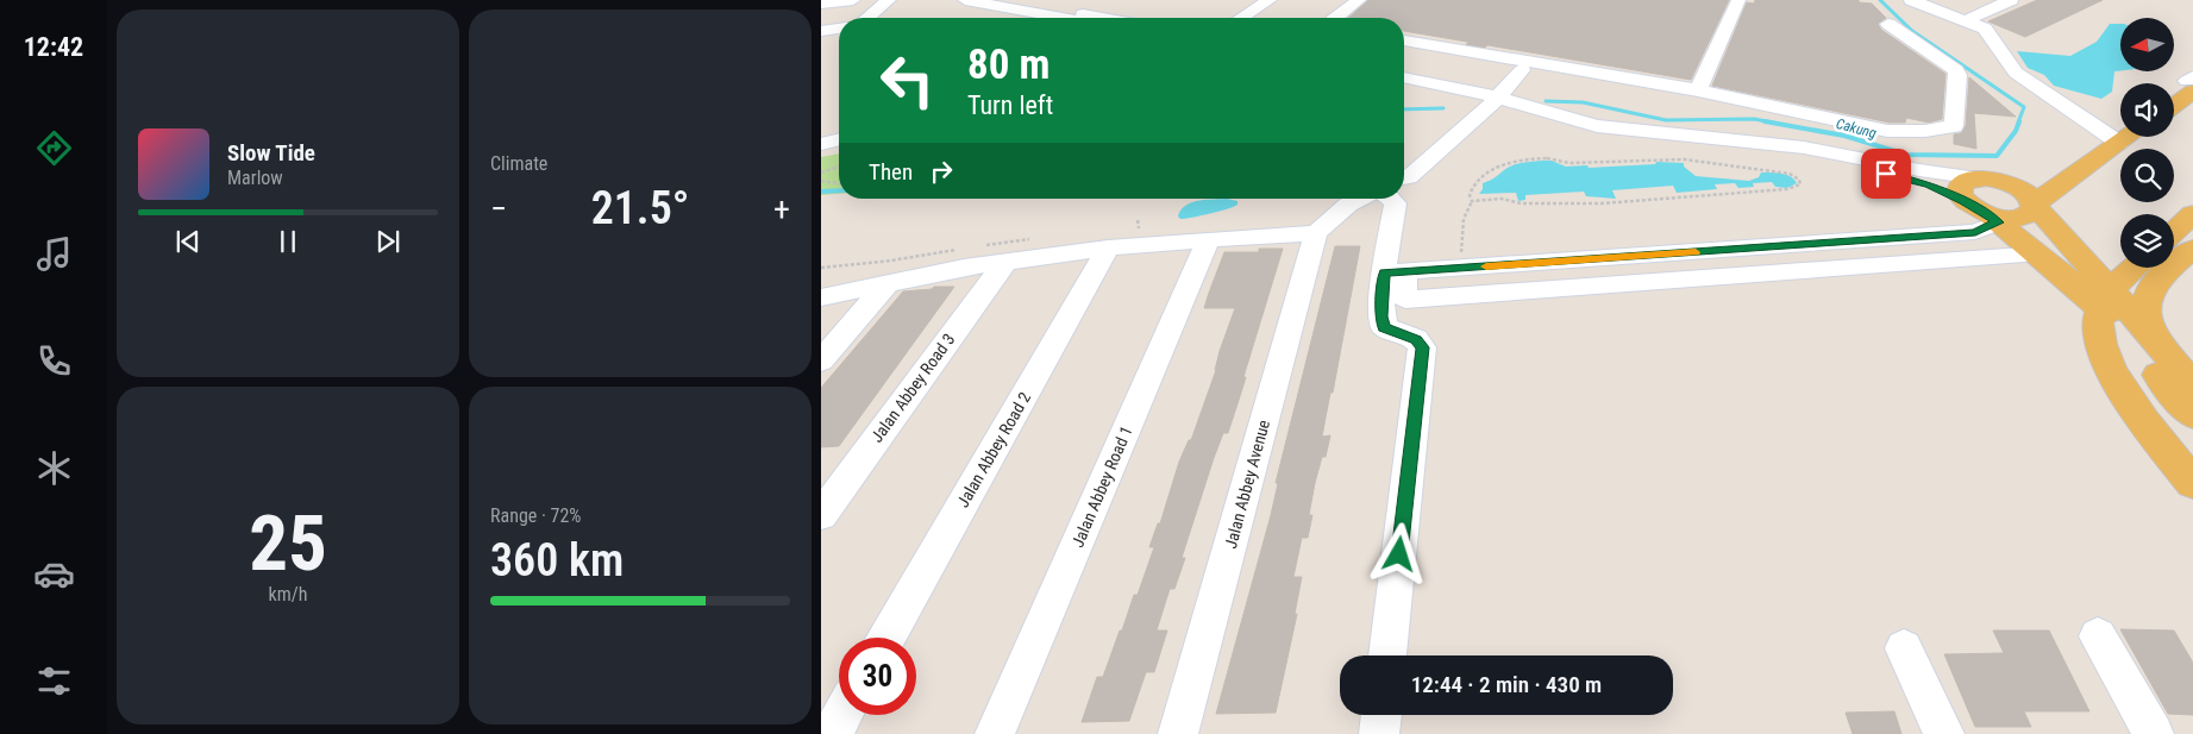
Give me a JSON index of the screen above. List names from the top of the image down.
{
  "streets": {
    "street": [
      "Jalan Abbey Road 3",
      "Jalan Abbey Road 2",
      "Jalan Abbey Avenue",
      "Jalan Abbey Road 1"
    ]
  },
  "water": ["Cakung"],
  "north": "left",
  "page": {
    "tabs": "12:42",
    "tile": [
      "Climate",
      ["25", "km/h"],
      ["Range · 72%", "360 km"]
    ],
    "turn": ["80 m", "Turn left"],
    "song": ["Slow Tide", "Marlow"],
    "then": "Then",
    "heat": ["−", "21.5°", "+"],
    "limit": "30",
    "trip": "12:44 · 2 min · 430 m"
  }
}
